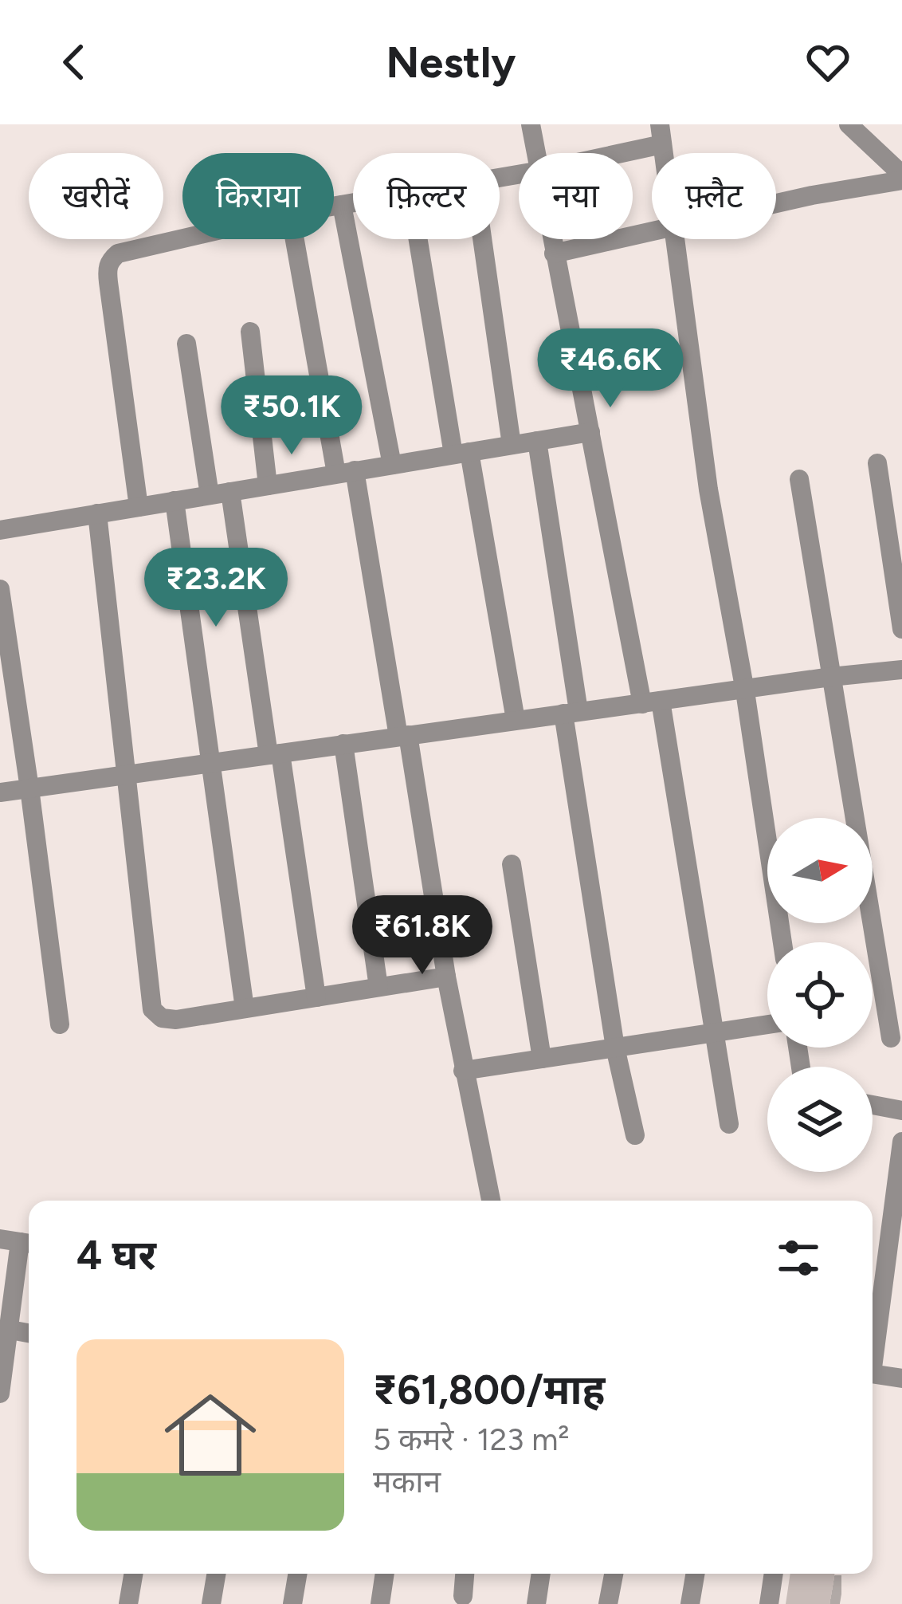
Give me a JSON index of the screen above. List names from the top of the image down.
{
  "north": "right",
  "page": {
    "header": "Nestly",
    "chip": [
      "खरीदें",
      "किराया",
      "फ़िल्टर",
      "नया",
      "फ़्लैट"
    ],
    "price": [
      "₹46.6K",
      "₹50.1K",
      "₹23.2K",
      "₹61.8K"
    ],
    "heading": "4 घर",
    "list": [
      {
        "name": "₹61,800/माह",
        "note": "5 कमरे · 123 m² · मकान"
      }
    ]
  }
}
